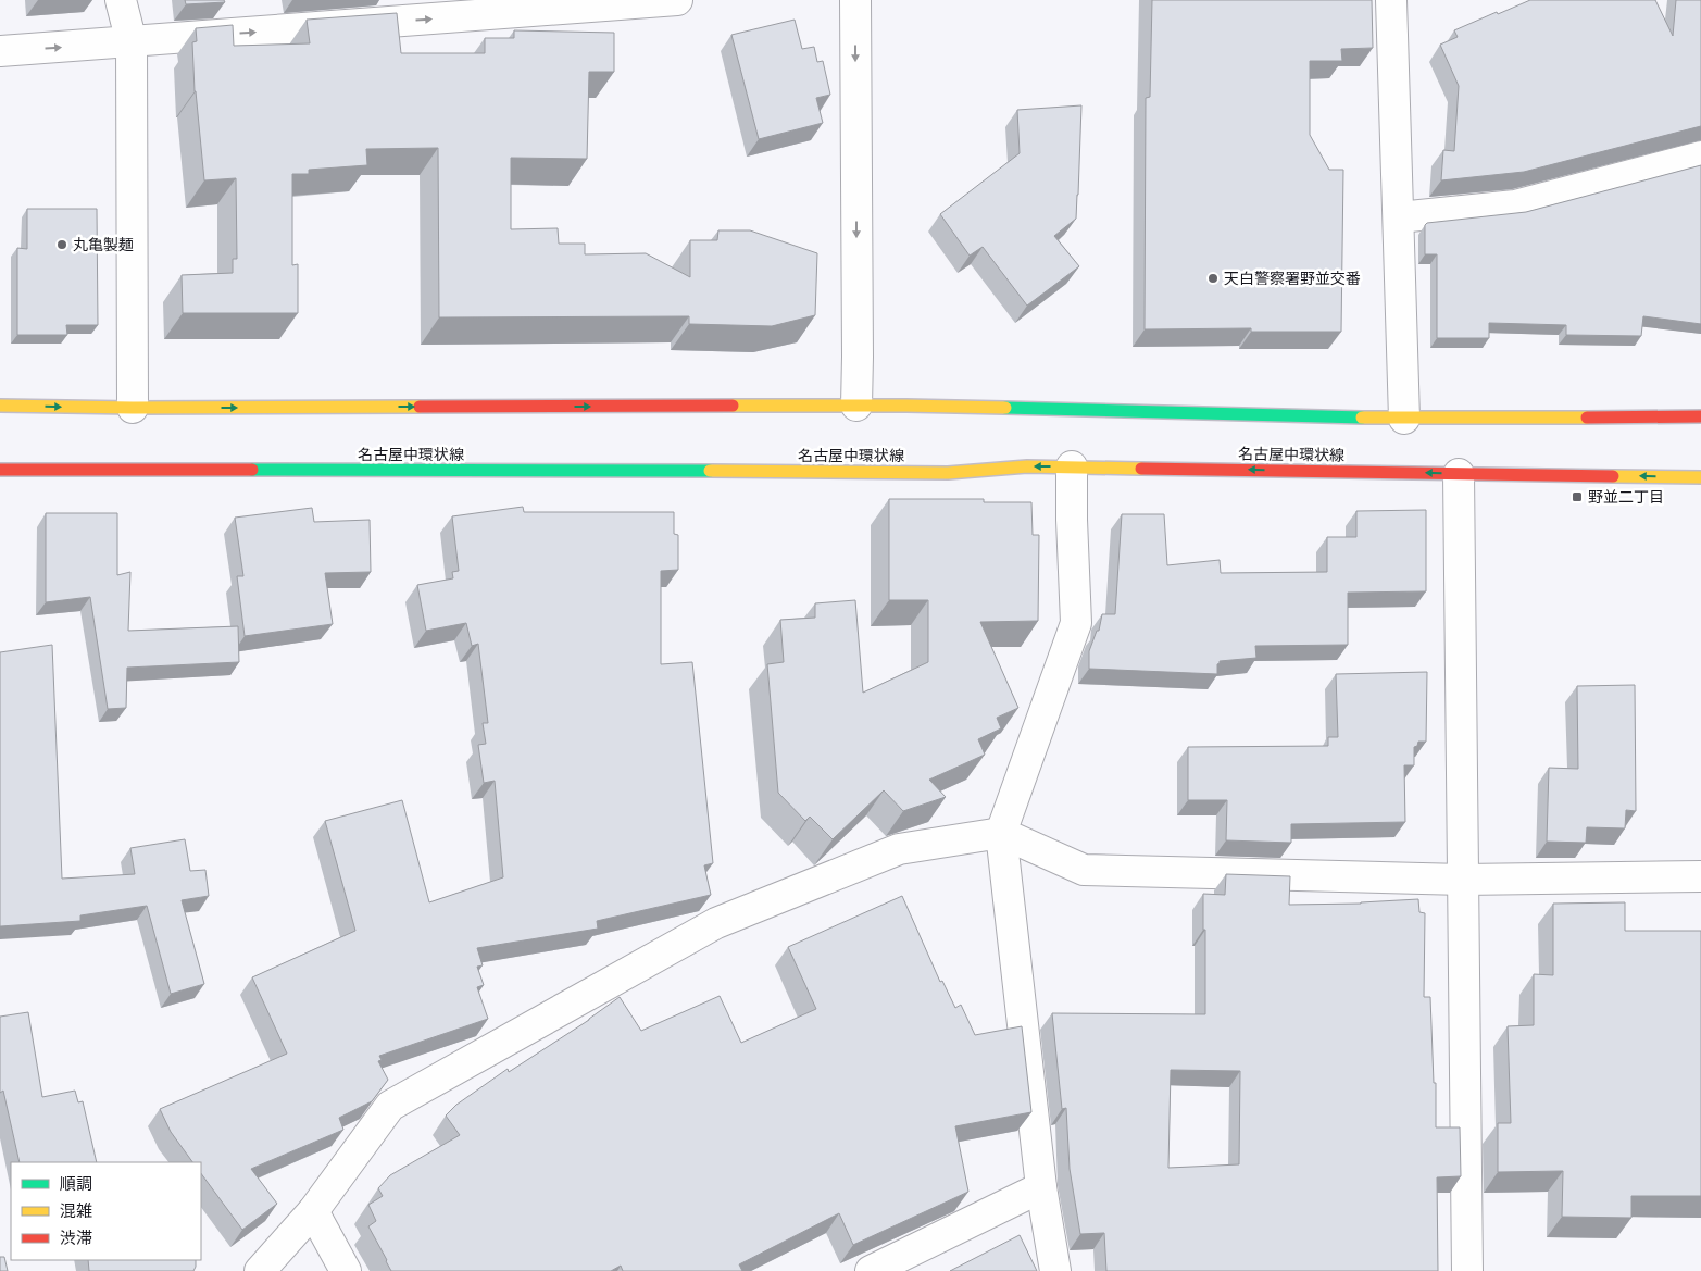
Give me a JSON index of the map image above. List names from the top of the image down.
{
  "streets": {
    "main road": ["名古屋中環状線"]
  },
  "places": {
    "other": ["丸亀製麺", "天白警察署野並交番"],
    "transit": ["野並二丁目"]
  },
  "legend": ["順調", "混雑", "渋滞"]
}
